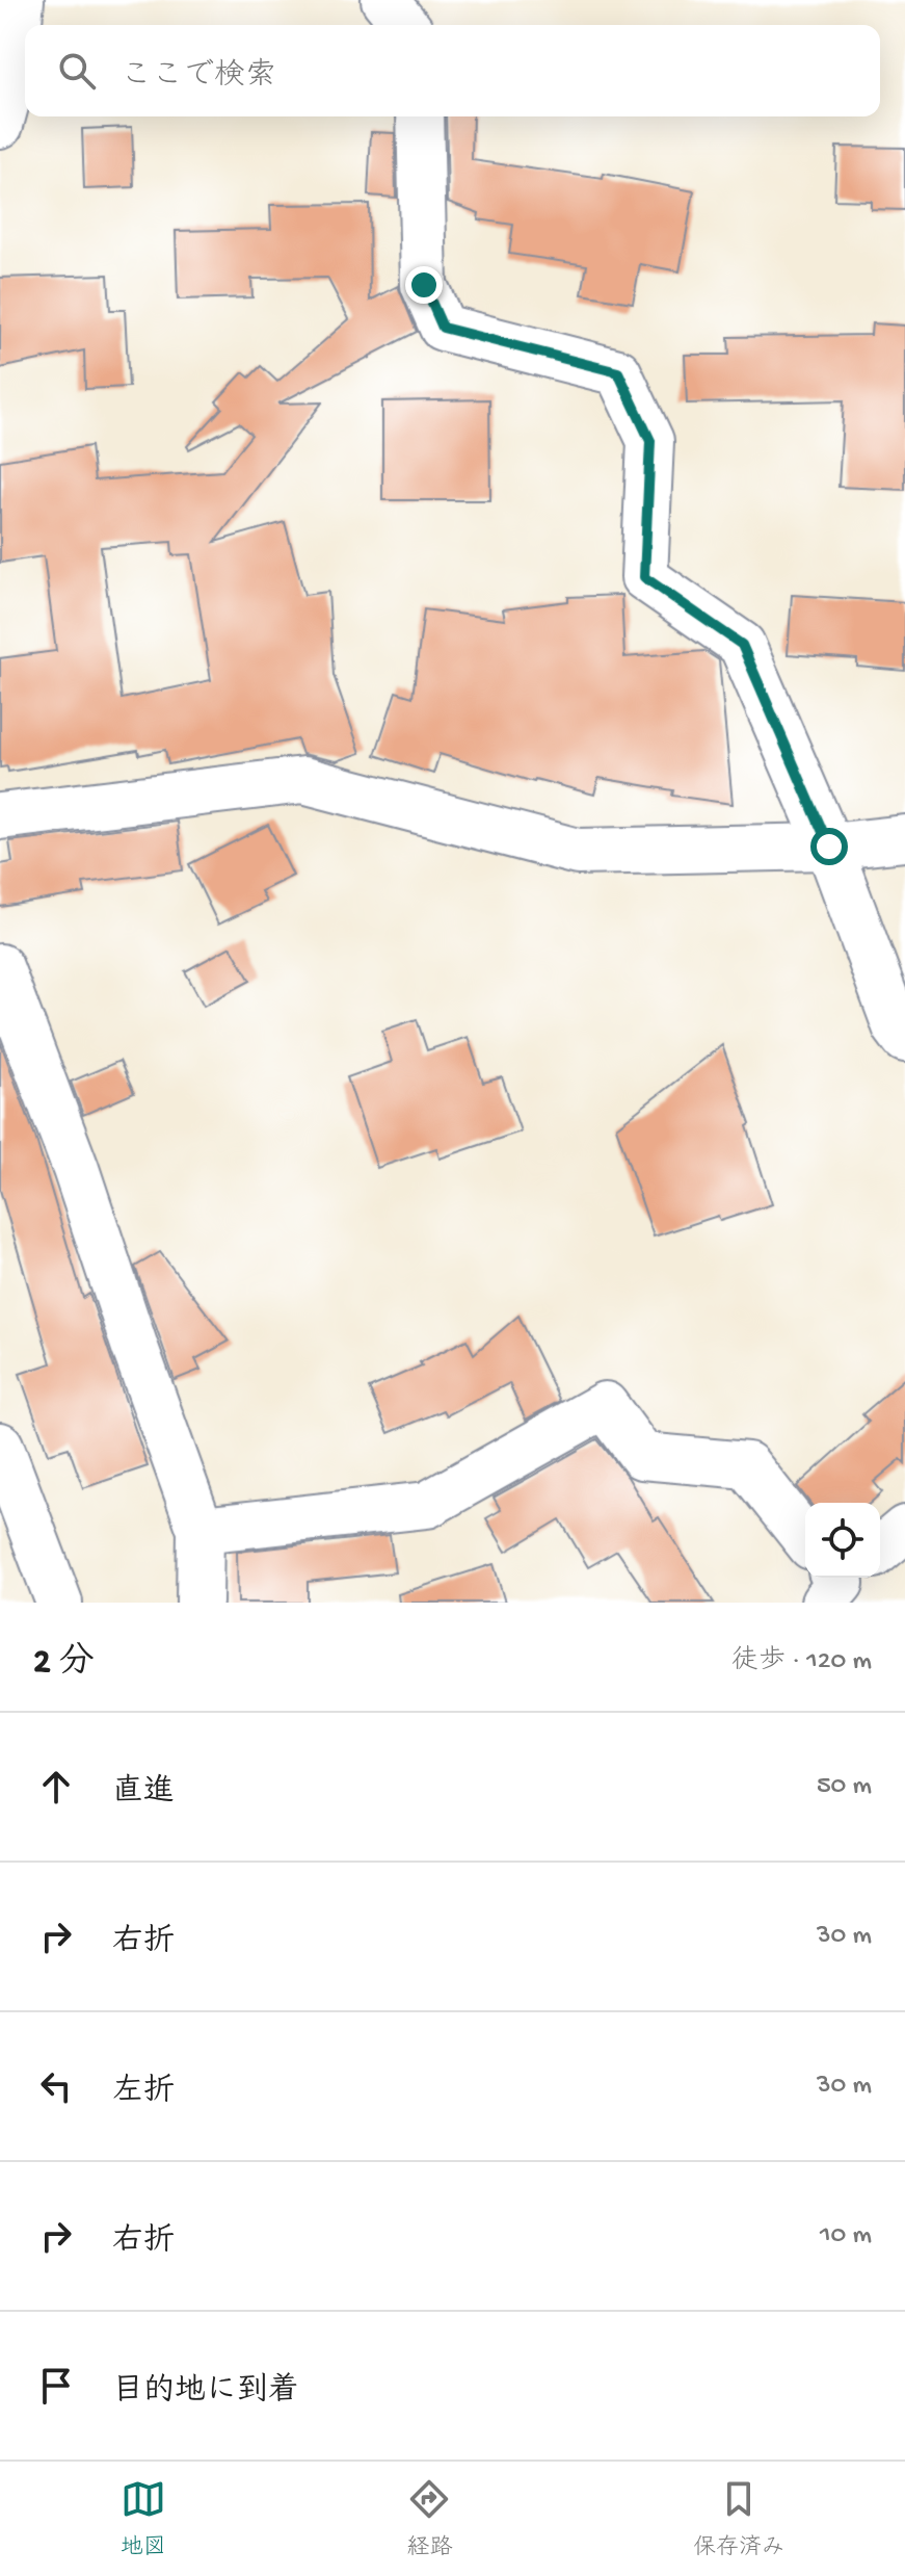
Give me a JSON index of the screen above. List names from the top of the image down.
{
  "page": {
    "search": "ここで検索",
    "heading": ["2 分", "徒歩 · 120 m"],
    "list": [
      ["直進", "50 m"],
      ["右折", "30 m"],
      ["左折", "30 m"],
      ["右折", "10 m"],
      "目的地に到着"
    ],
    "nav": ["地図", "経路", "保存済み"]
  }
}
